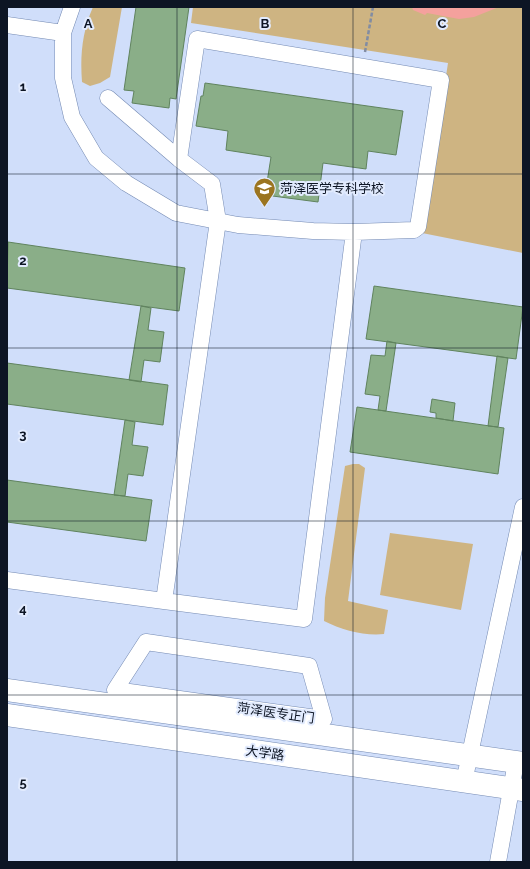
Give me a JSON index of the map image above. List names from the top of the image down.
{
  "streets": {
    "main road": ["大学路"],
    "street": ["菏泽医专正门"]
  },
  "places": {
    "school or university": ["菏泽医学专科学校"]
  },
  "grid": {
    "columns": ["A", "B", "C"],
    "rows": [
      "1",
      "2",
      "3",
      "4",
      "5"
    ]
  }
}
